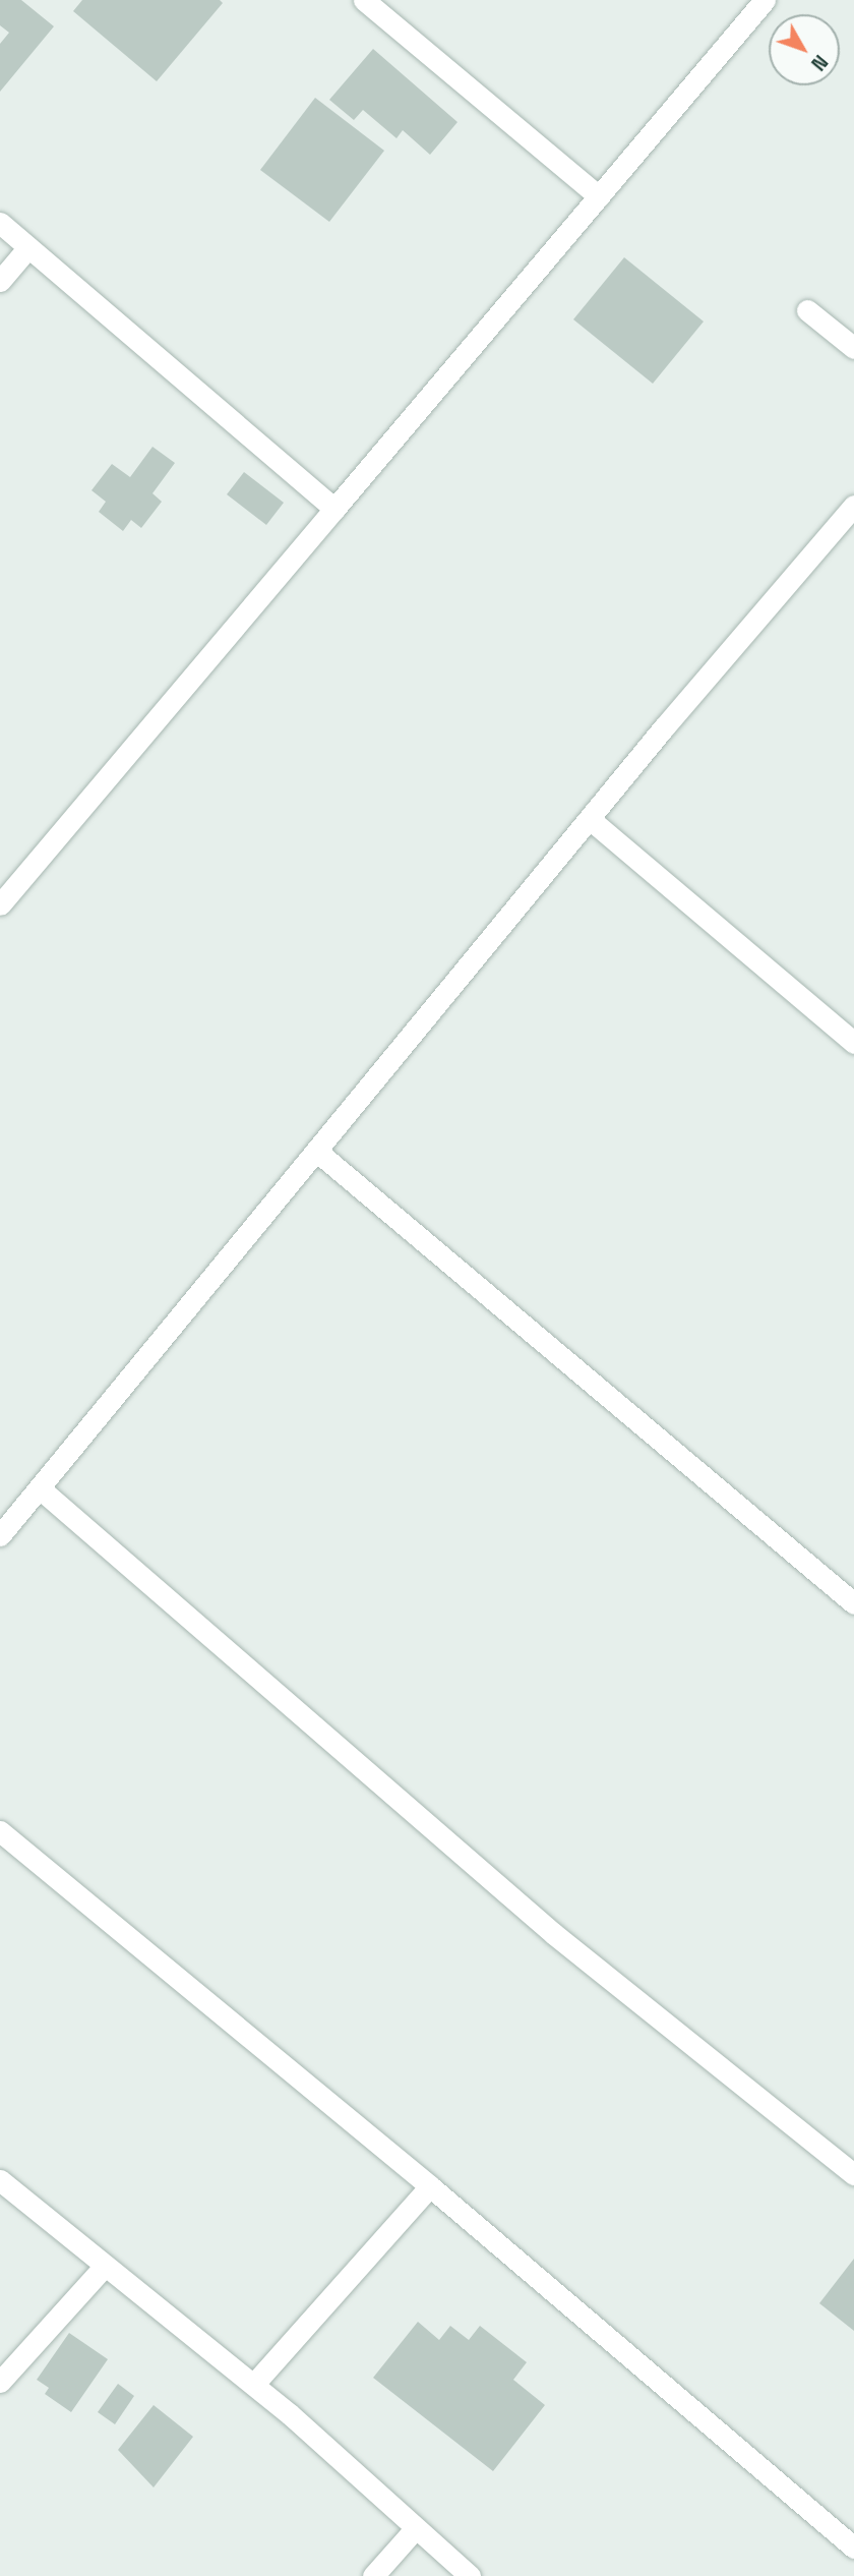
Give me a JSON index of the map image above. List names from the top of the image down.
{
  "north": "bottom right"
}
